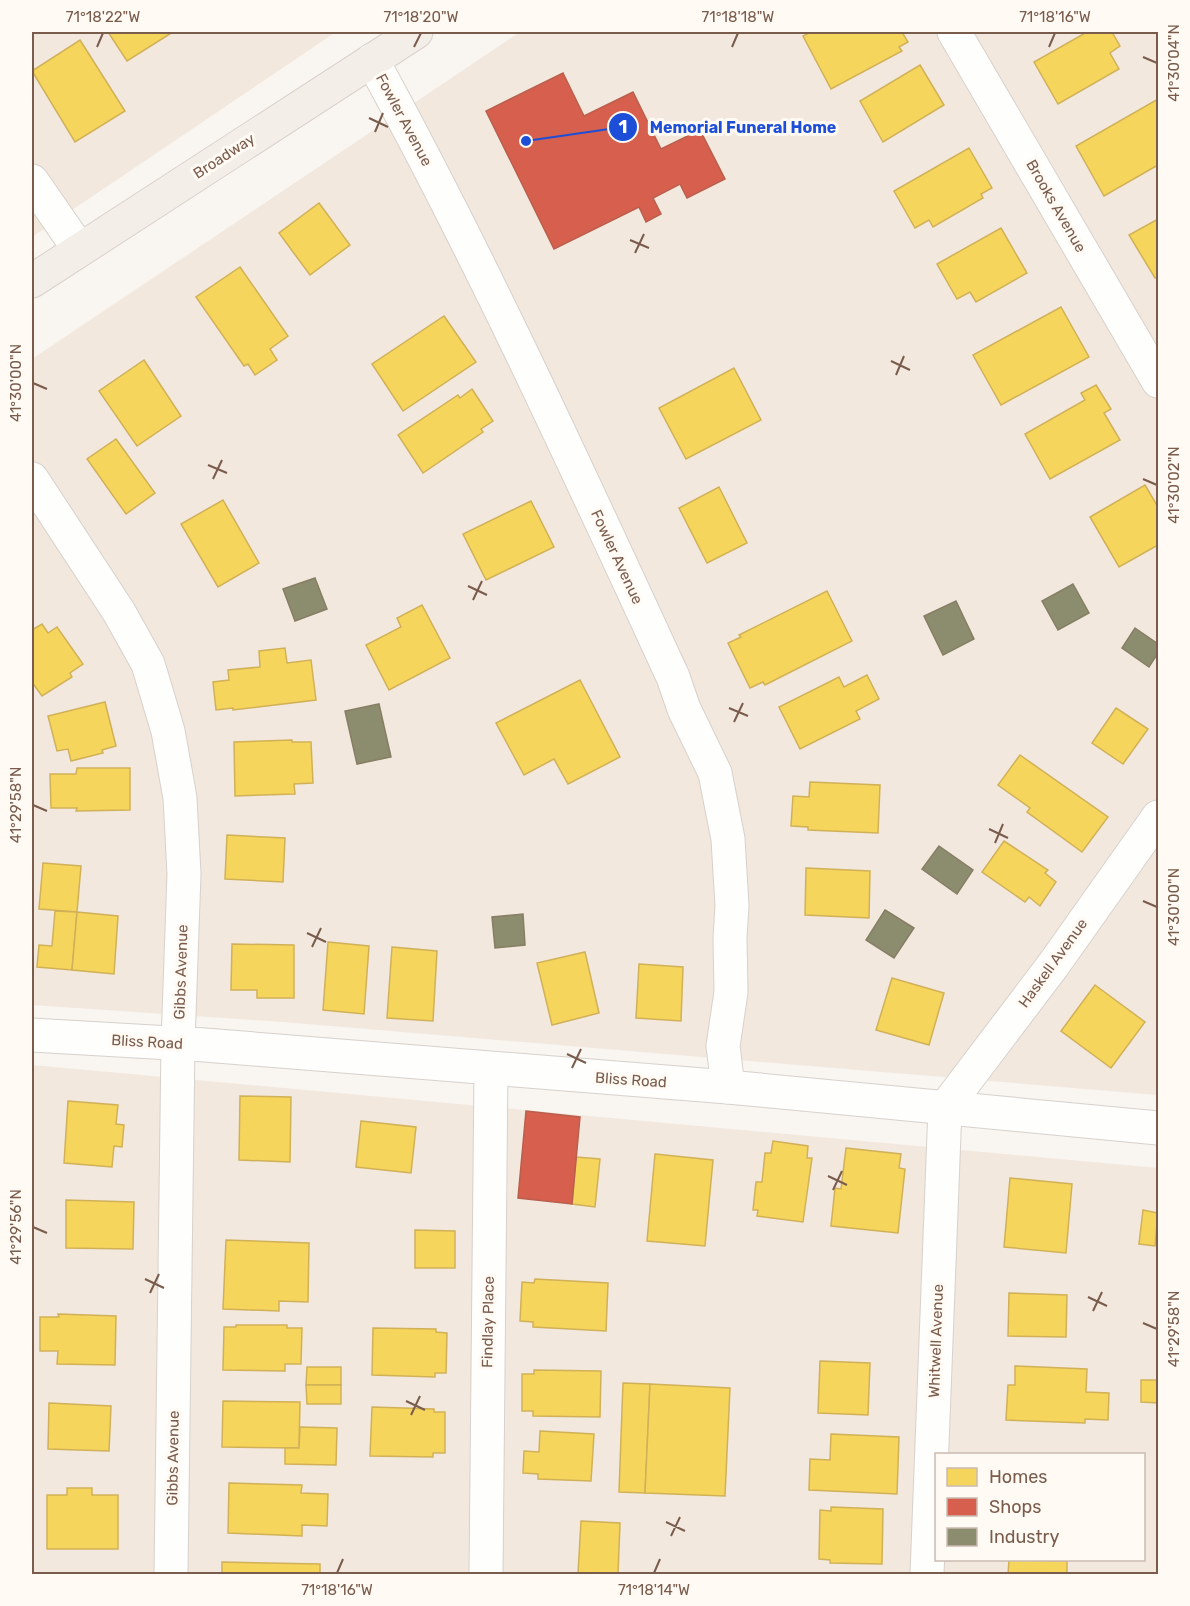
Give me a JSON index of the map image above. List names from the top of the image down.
{
  "streets": {
    "main road": ["Broadway"],
    "street": [
      "Fowler Avenue",
      "Brooks Avenue",
      "Haskell Avenue",
      "Gibbs Avenue",
      "Bliss Road",
      "Findlay Place",
      "Whitwell Avenue"
    ]
  },
  "crossings": [
    ["Fowler Avenue", "Broadway"],
    ["Fowler Avenue", "Bliss Road"],
    ["Haskell Avenue", "Bliss Road"],
    ["Haskell Avenue", "Whitwell Avenue"],
    ["Gibbs Avenue", "Bliss Road"],
    ["Bliss Road", "Findlay Place"],
    ["Bliss Road", "Whitwell Avenue"]
  ],
  "places": ["Memorial Funeral Home"],
  "legend": ["Homes", "Shops", "Industry"],
  "coordinates": [
    "71°18'22\"W",
    "71°18'20\"W",
    "71°18'18\"W",
    "71°18'16\"W",
    "41°30'04\"N",
    "41°30'00\"N",
    "41°30'02\"N",
    "41°29'58\"N",
    "41°29'56\"N",
    "71°18'14\"W"
  ]
}
